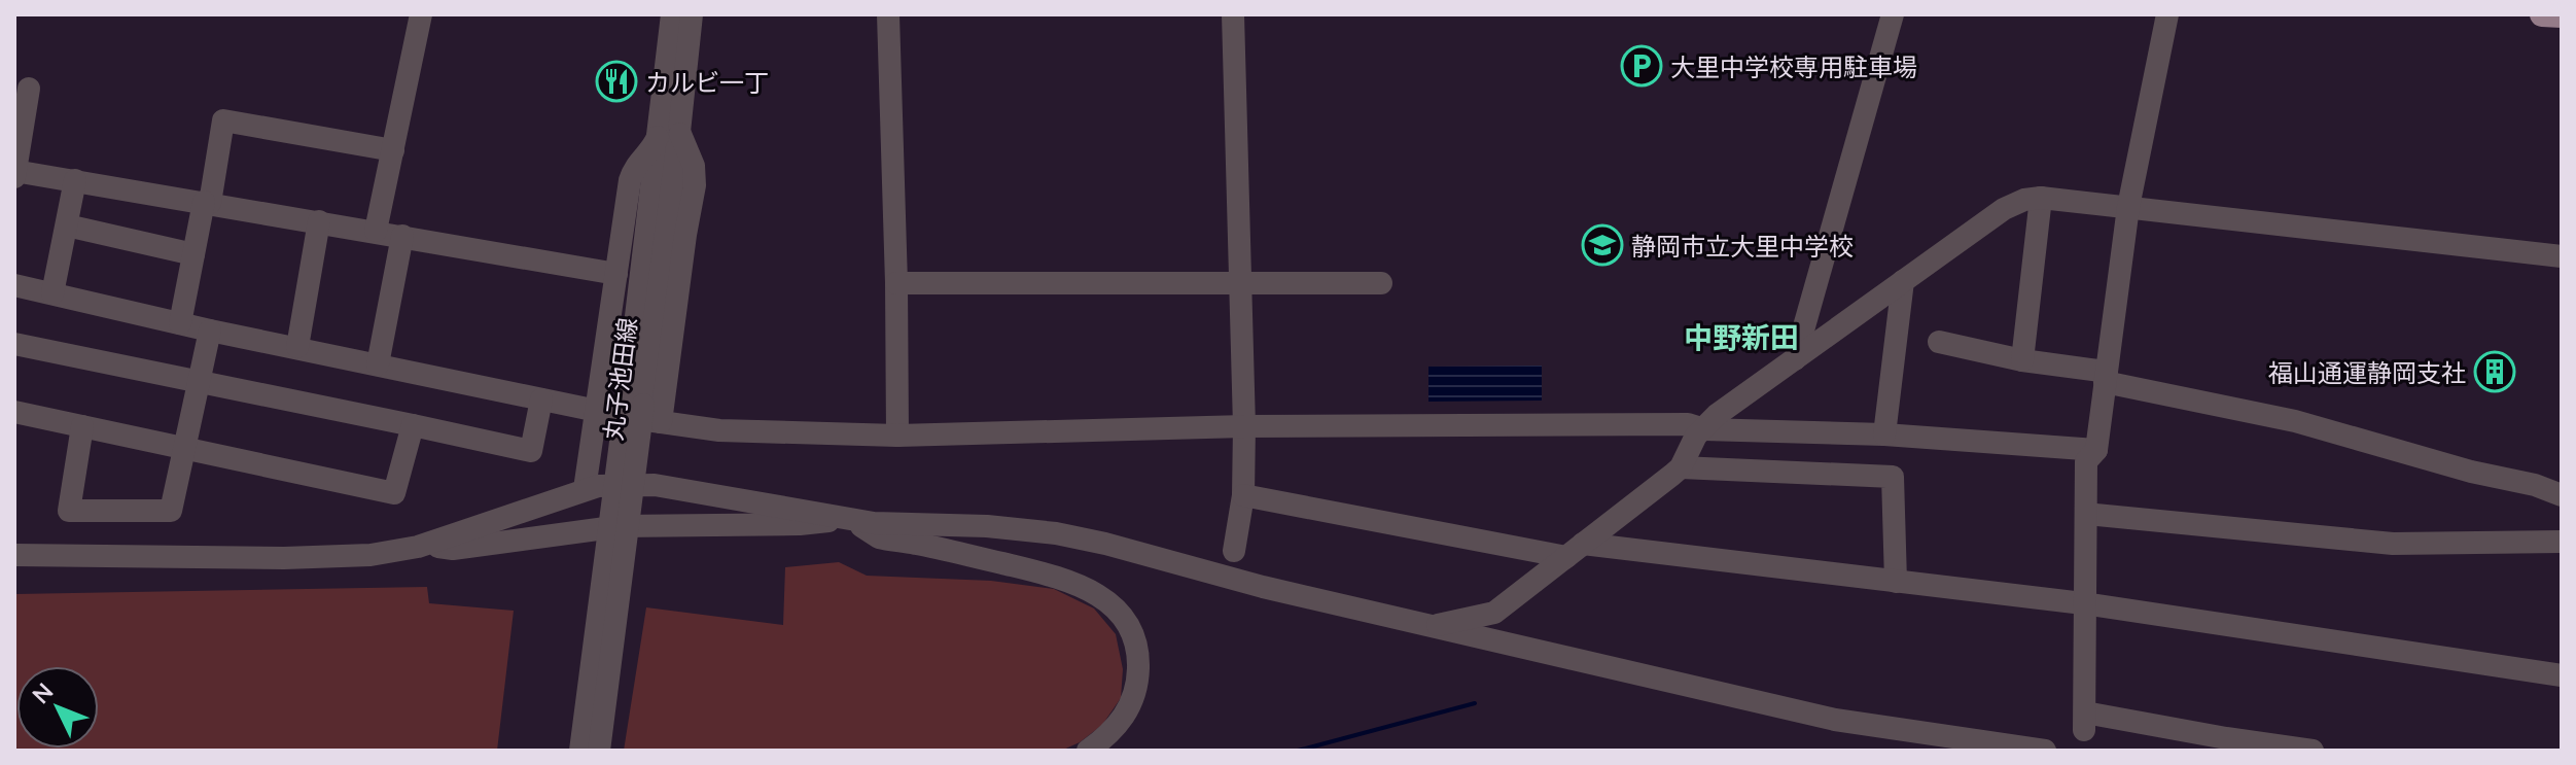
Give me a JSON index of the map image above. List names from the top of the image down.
{
  "streets": {
    "street": ["丸子池田線"]
  },
  "districts": ["中野新田"],
  "places": {
    "parking": ["大里中学校専用駐車場"],
    "restaurant": ["カルビ一丁"],
    "school or university": ["静岡市立大里中学校"],
    "building": ["福山通運静岡支社"]
  },
  "north": "top left"
}
